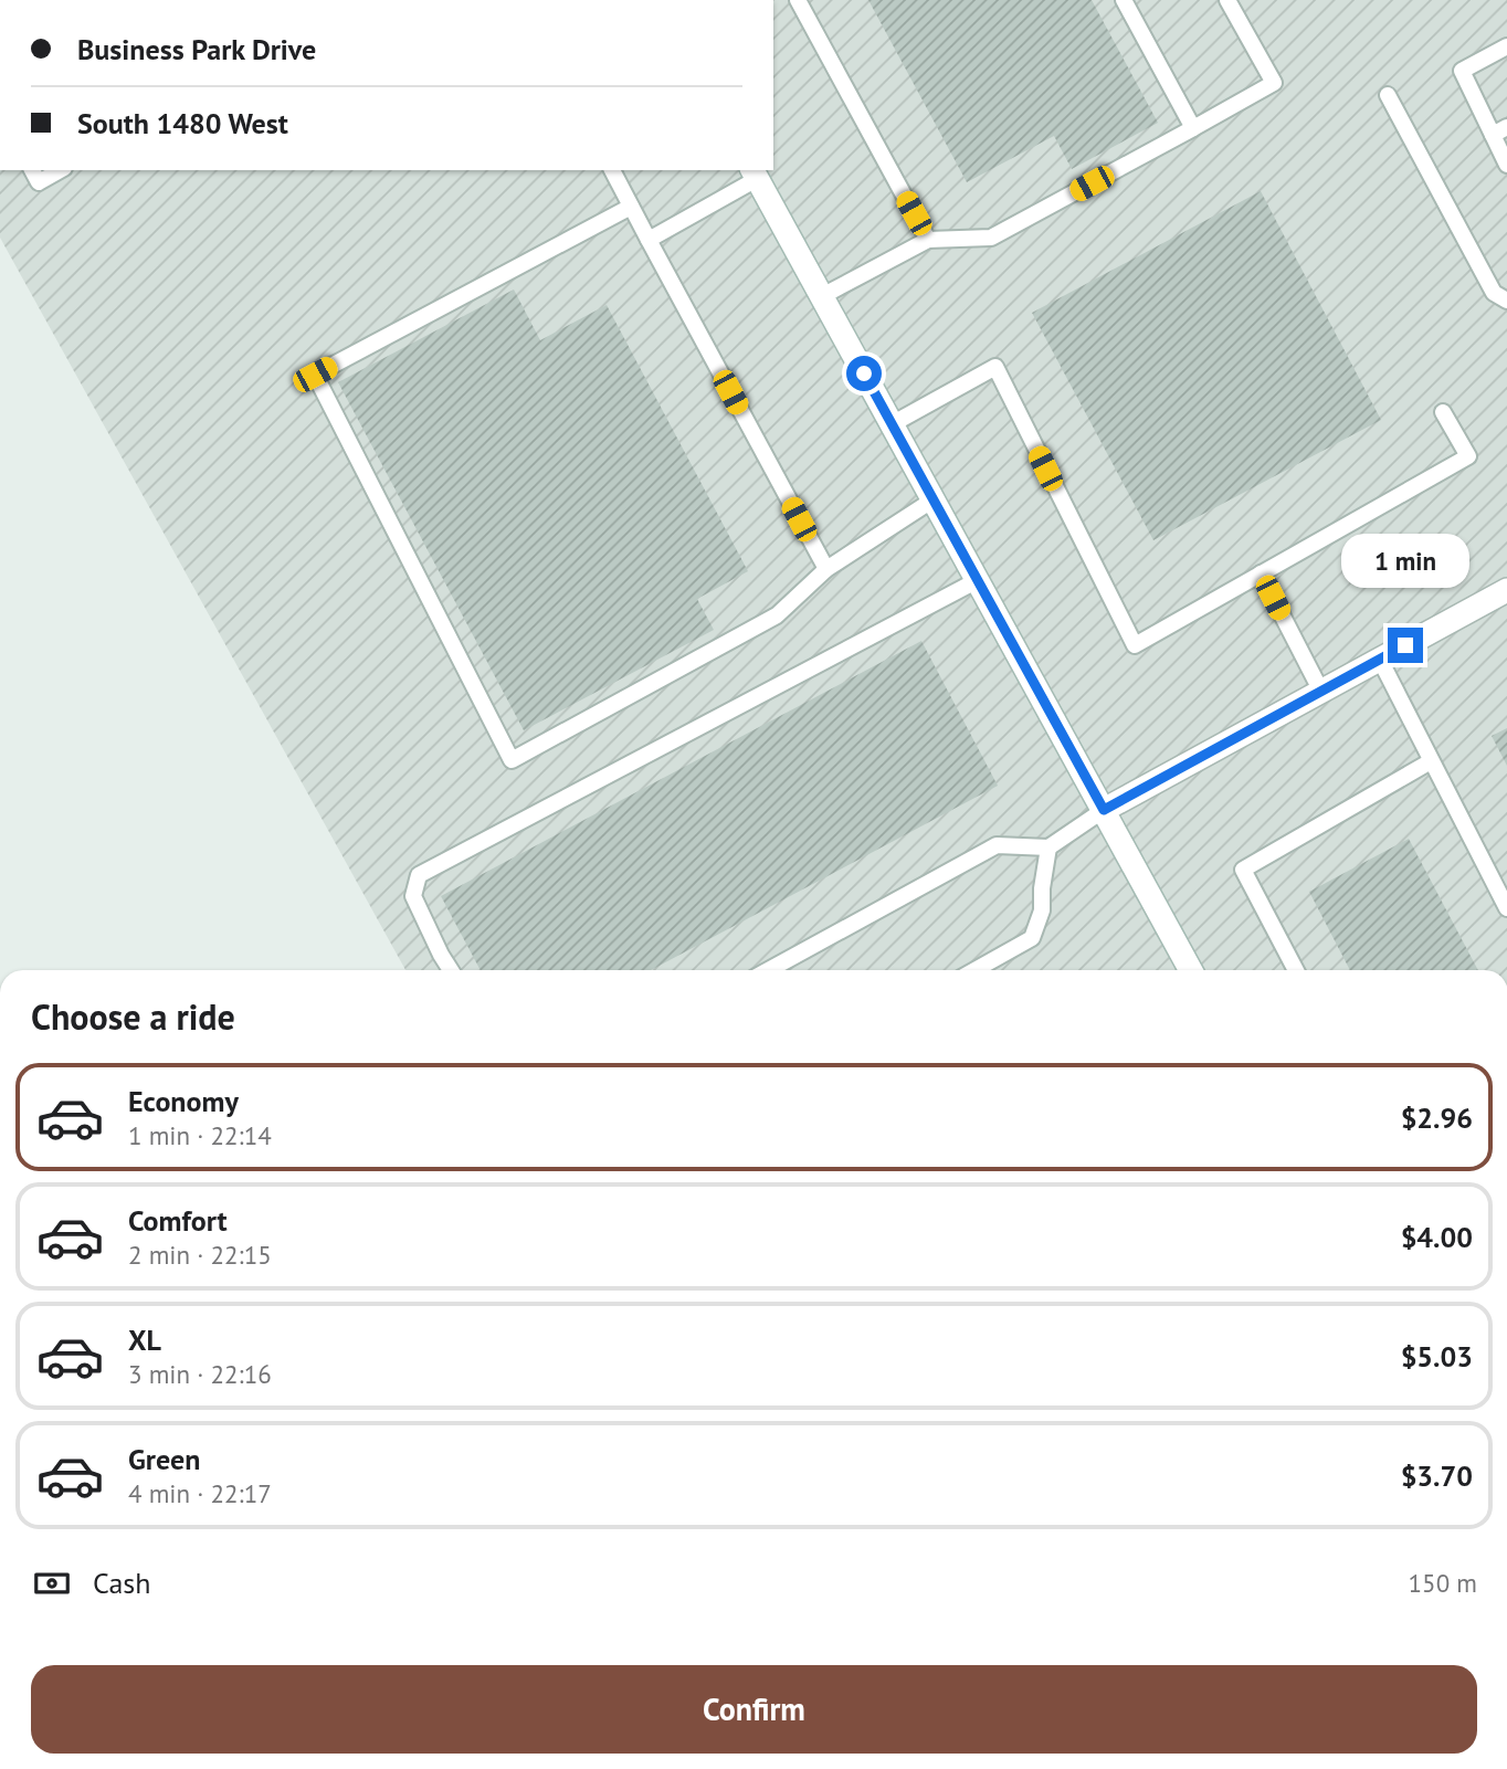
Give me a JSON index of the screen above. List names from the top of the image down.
{
  "page": {
    "banner": ["Business Park Drive", "South 1480 West"],
    "bubble": "1 min",
    "heading": "Choose a ride",
    "list": [
      {
        "name": "Economy",
        "note": "1 min · 22:14",
        "value": "$2.96"
      },
      {
        "name": "Comfort",
        "note": "2 min · 22:15",
        "value": "$4.00"
      },
      {
        "name": "XL",
        "note": "3 min · 22:16",
        "value": "$5.03"
      },
      {
        "name": "Green",
        "note": "4 min · 22:17",
        "value": "$3.70"
      }
    ],
    "pay": ["Cash", "150 m"],
    "buttons": "Confirm"
  }
}
